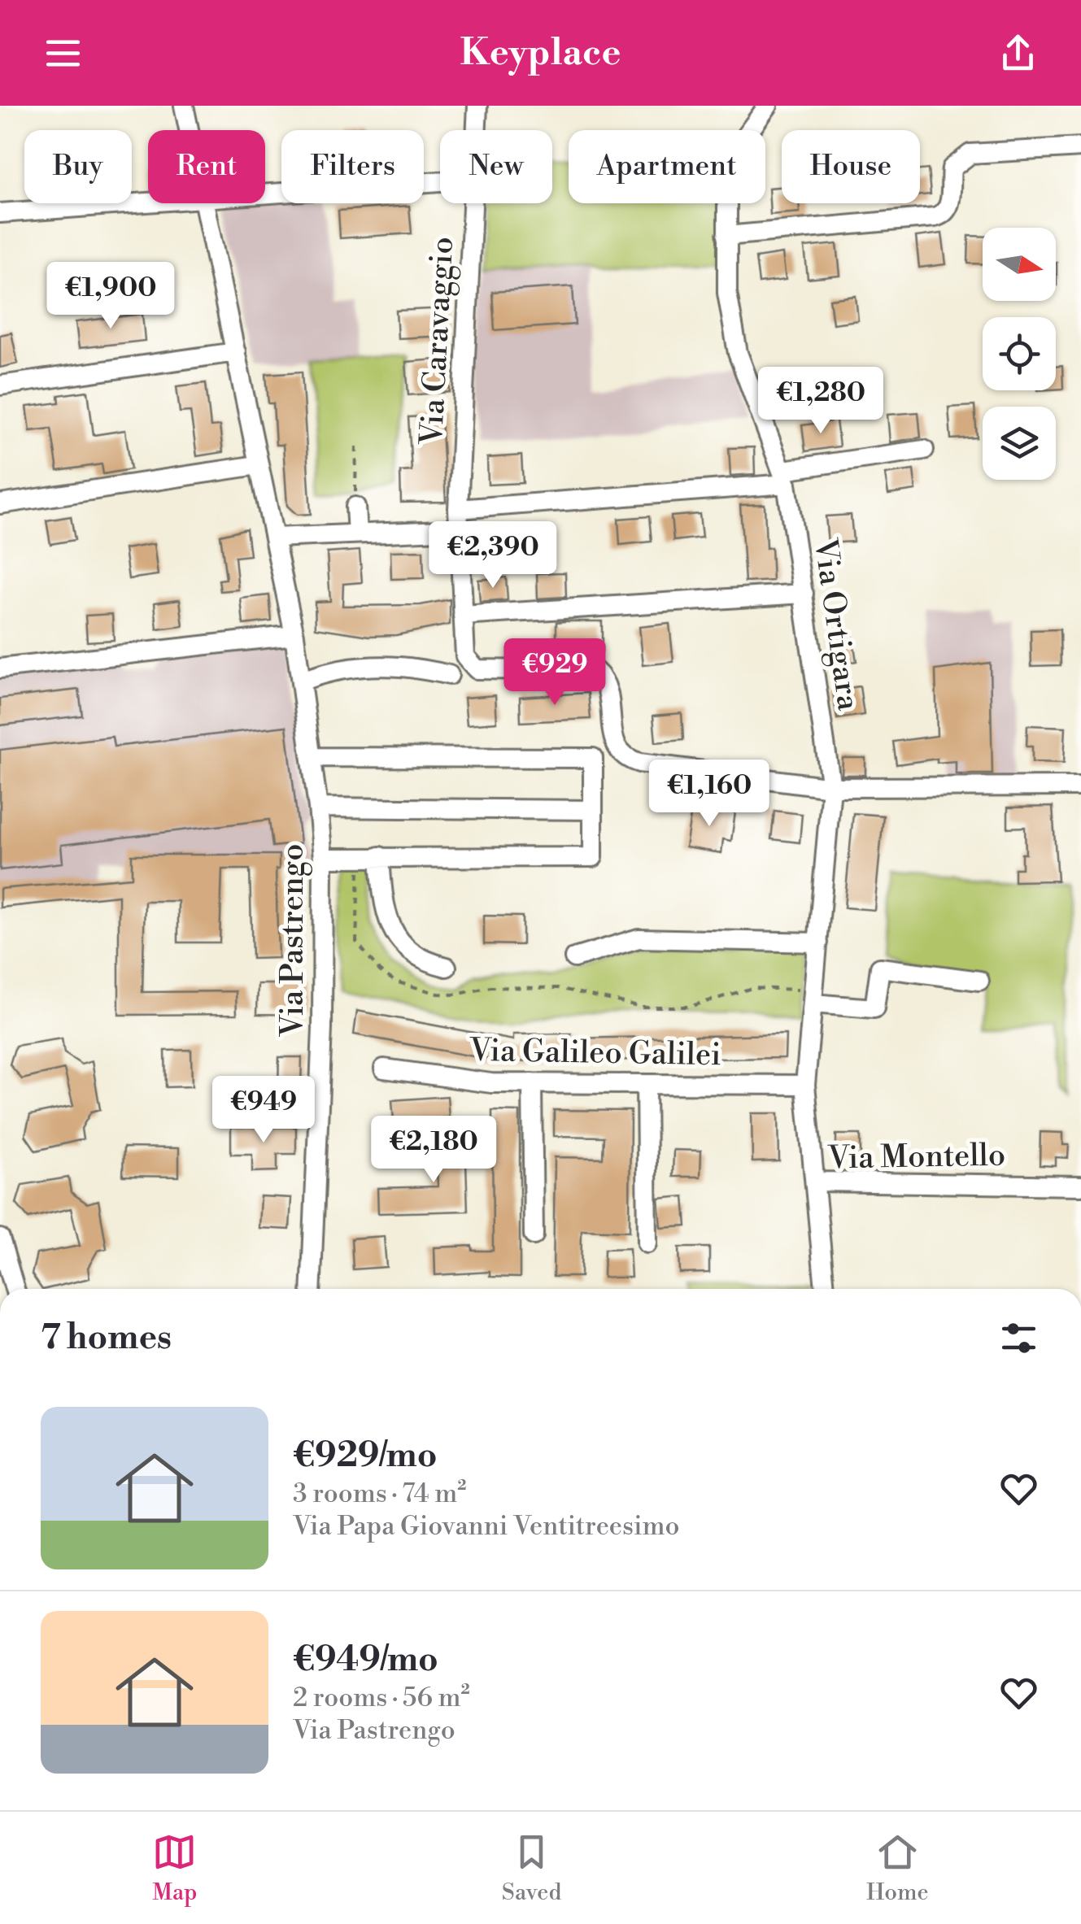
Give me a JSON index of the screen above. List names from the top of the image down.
{
  "streets": {
    "street": [
      "Via Caravaggio",
      "Via Ortigara",
      "Via Pastrengo",
      "Via Galileo Galilei",
      "Via Montello"
    ]
  },
  "crossings": [
    ["Via Caravaggio", "Via Ortigara"],
    ["Via Ortigara", "Via Galileo Galilei"],
    ["Via Ortigara", "Via Montello"]
  ],
  "north": "right",
  "page": {
    "header": "Keyplace",
    "chip": [
      "Buy",
      "Rent",
      "Filters",
      "New",
      "Apartment",
      "House"
    ],
    "price": [
      "€1,900",
      "€1,280",
      "€2,390",
      "€929",
      "€1,160",
      "€949",
      "€2,180"
    ],
    "heading": "7 homes",
    "list": [
      {
        "name": "€929/mo",
        "note": "3 rooms · 74 m² · Via Papa Giovanni Ventitreesimo"
      },
      {
        "name": "€949/mo",
        "note": "2 rooms · 56 m² · Via Pastrengo"
      }
    ],
    "tabs": ["Map", "Saved", "Home"]
  }
}
